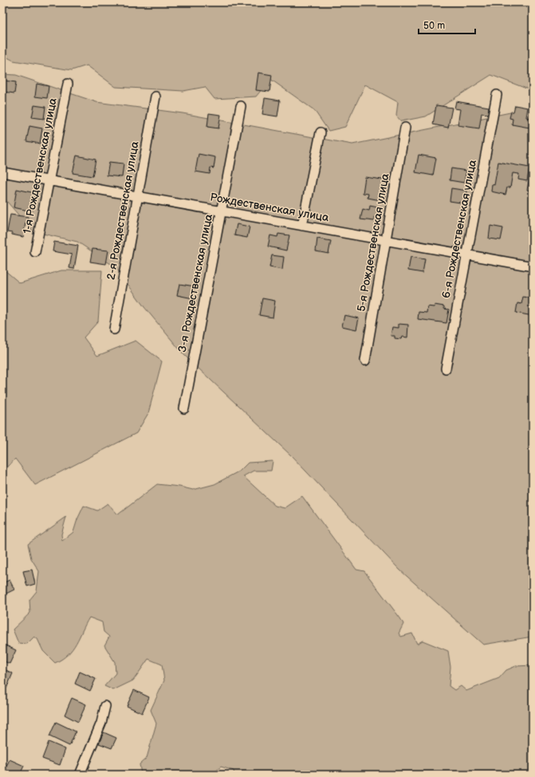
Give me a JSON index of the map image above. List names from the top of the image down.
{
  "streets": {
    "street": [
      "1-я Рождественская улица",
      "Рождественская улица",
      "2-я Рождественская улица",
      "6-я Рождественская улица",
      "5-я Рождественская улица",
      "3-я Рождественская улица"
    ]
  },
  "crossings": [
    ["1-я Рождественская улица", "Рождественская улица"],
    ["Рождественская улица", "2-я Рождественская улица"],
    ["Рождественская улица", "6-я Рождественская улица"],
    ["Рождественская улица", "5-я Рождественская улица"],
    ["Рождественская улица", "3-я Рождественская улица"]
  ],
  "scale_bar": "50 m"
}
